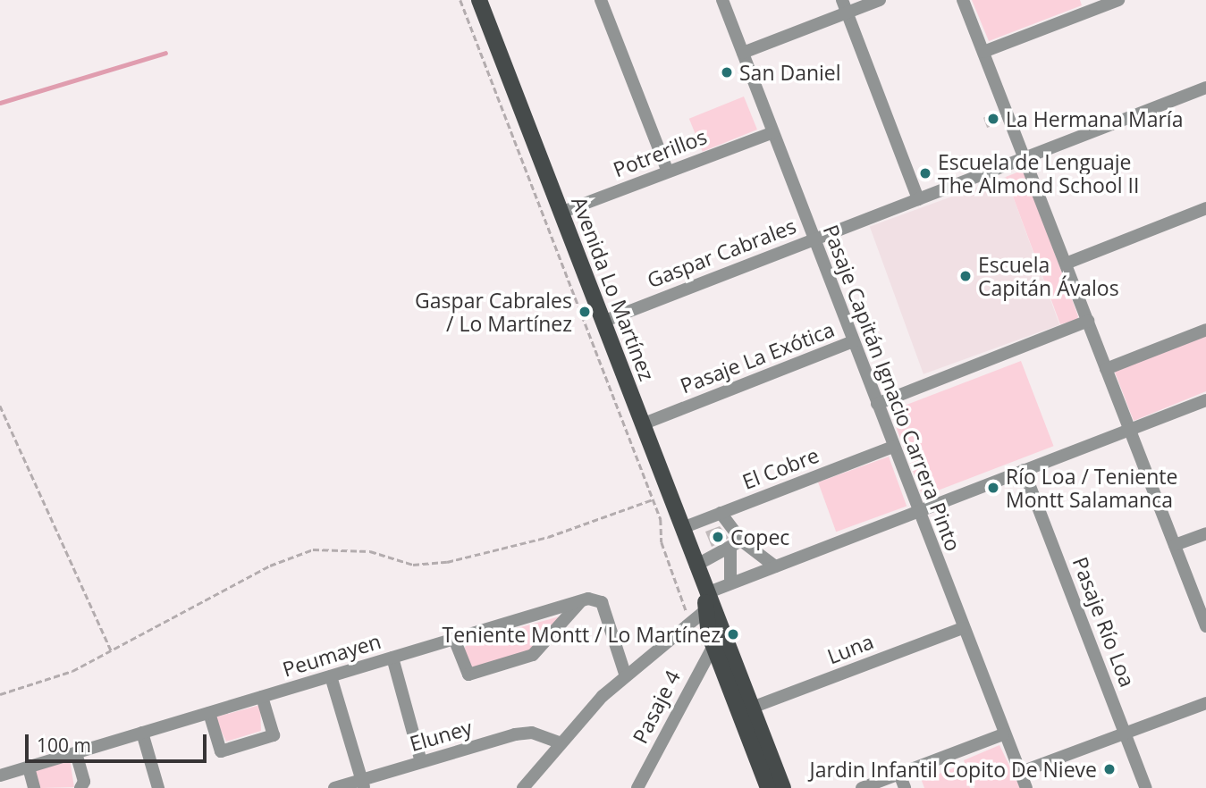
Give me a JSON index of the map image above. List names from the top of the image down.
{
  "streets": {
    "main road": ["Avenida Lo Martínez"],
    "street": [
      "Potrerillos",
      "Gaspar Cabrales",
      "Pasaje La Exótica",
      "Pasaje Capitán Ignacio Carrera Pinto",
      "El Cobre",
      "Pasaje Río Loa",
      "Luna",
      "Peumayen",
      "Pasaje 4",
      "Eluney"
    ]
  },
  "crossings": [
    ["Potrerillos", "Avenida Lo Martínez"],
    ["Potrerillos", "Pasaje Capitán Ignacio Carrera Pinto"],
    ["Gaspar Cabrales", "Avenida Lo Martínez"],
    ["Gaspar Cabrales", "Pasaje Capitán Ignacio Carrera Pinto"],
    ["Avenida Lo Martínez", "Pasaje La Exótica"],
    ["Avenida Lo Martínez", "El Cobre"],
    ["Avenida Lo Martínez", "Luna"],
    ["Avenida Lo Martínez", "Pasaje 4"],
    ["Pasaje La Exótica", "Pasaje Capitán Ignacio Carrera Pinto"],
    ["Pasaje Capitán Ignacio Carrera Pinto", "El Cobre"],
    ["Pasaje Capitán Ignacio Carrera Pinto", "Luna"]
  ],
  "places": [
    "San Daniel",
    "La Hermana María",
    "Escuela de Lenguaje The Almond School II",
    "Escuela Capitán Ávalos",
    "Gaspar Cabrales / Lo Martínez",
    "Río Loa / Teniente Montt Salamanca",
    "Copec",
    "Teniente Montt / Lo Martínez",
    "Jardin Infantil Copito De Nieve"
  ],
  "scale_bar": "100 m"
}
